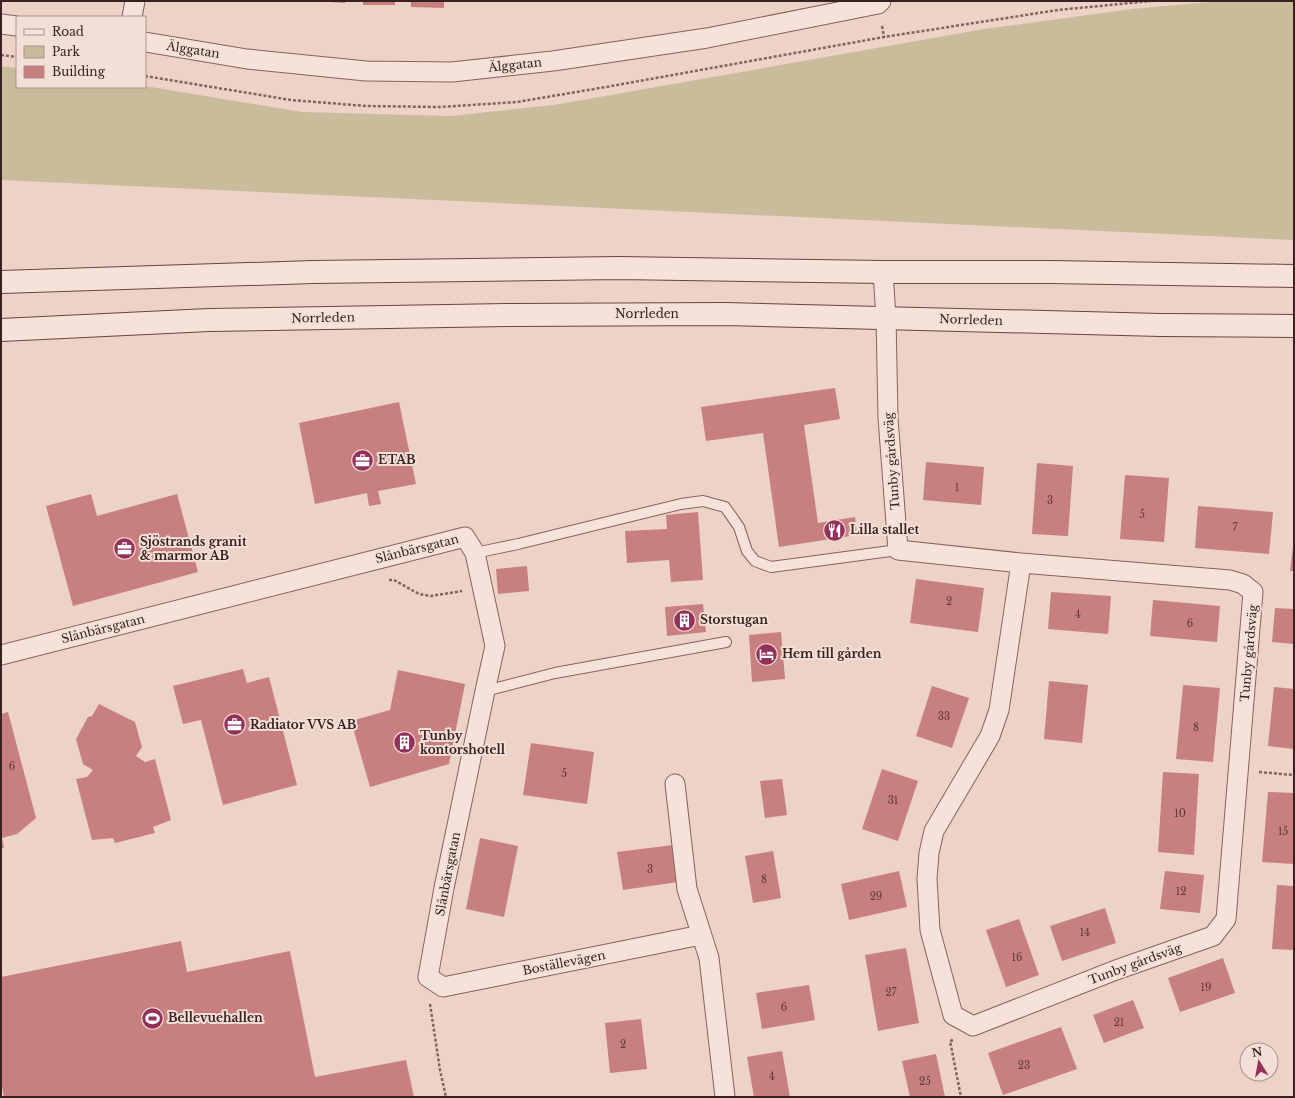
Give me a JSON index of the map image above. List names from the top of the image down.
{
  "streets": {
    "main road": ["Norrleden"],
    "street": [
      "Älggatan",
      "Tunby gårdsväg",
      "Slånbärsgatan",
      "Boställevägen"
    ]
  },
  "crossings": [
    ["Norrleden", "Tunby gårdsväg"],
    ["Slånbärsgatan", "Boställevägen"]
  ],
  "places": {
    "office": ["ETAB", "Sjöstrands granit & marmor AB", "Radiator VVS AB"],
    "restaurant": ["Lilla stallet"],
    "building": ["Storstugan", "Tunby kontorshotell"],
    "hotel": ["Hem till gården"],
    "sports": ["Bellevuehallen"]
  },
  "house_numbers": [
    "1",
    "3",
    "5",
    "7",
    "2",
    "4",
    "6",
    "33",
    "8",
    "6",
    "5",
    "31",
    "10",
    "15",
    "3",
    "8",
    "12",
    "29",
    "14",
    "16",
    "19",
    "27",
    "6",
    "21",
    "2",
    "23",
    "4",
    "25"
  ],
  "legend": ["Road", "Park", "Building"],
  "north": "top"
}
